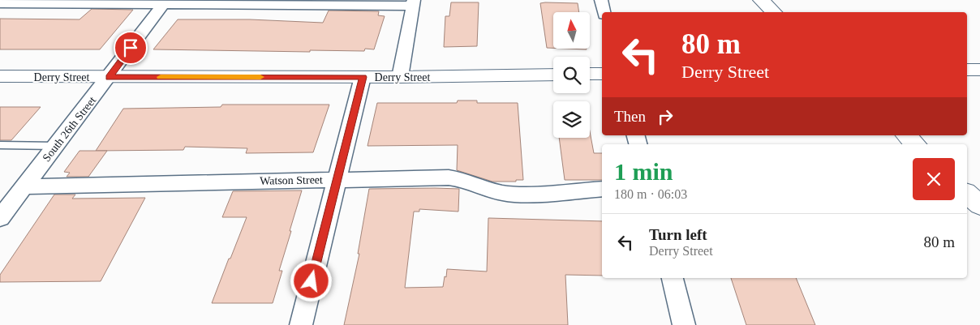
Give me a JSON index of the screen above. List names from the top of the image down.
{
  "streets": {
    "main road": ["Derry Street"],
    "street": ["South 26th Street", "Watson Street"]
  },
  "crossings": [
    ["Derry Street", "South 26th Street"],
    ["South 26th Street", "Watson Street"]
  ],
  "north": "top",
  "page": {
    "turn": ["80 m", "Derry Street"],
    "then": "Then",
    "heading": ["1 min", "180 m · 06:03"],
    "list": [
      {
        "name": "Turn left",
        "note": "Derry Street",
        "value": "80 m"
      }
    ]
  }
}
